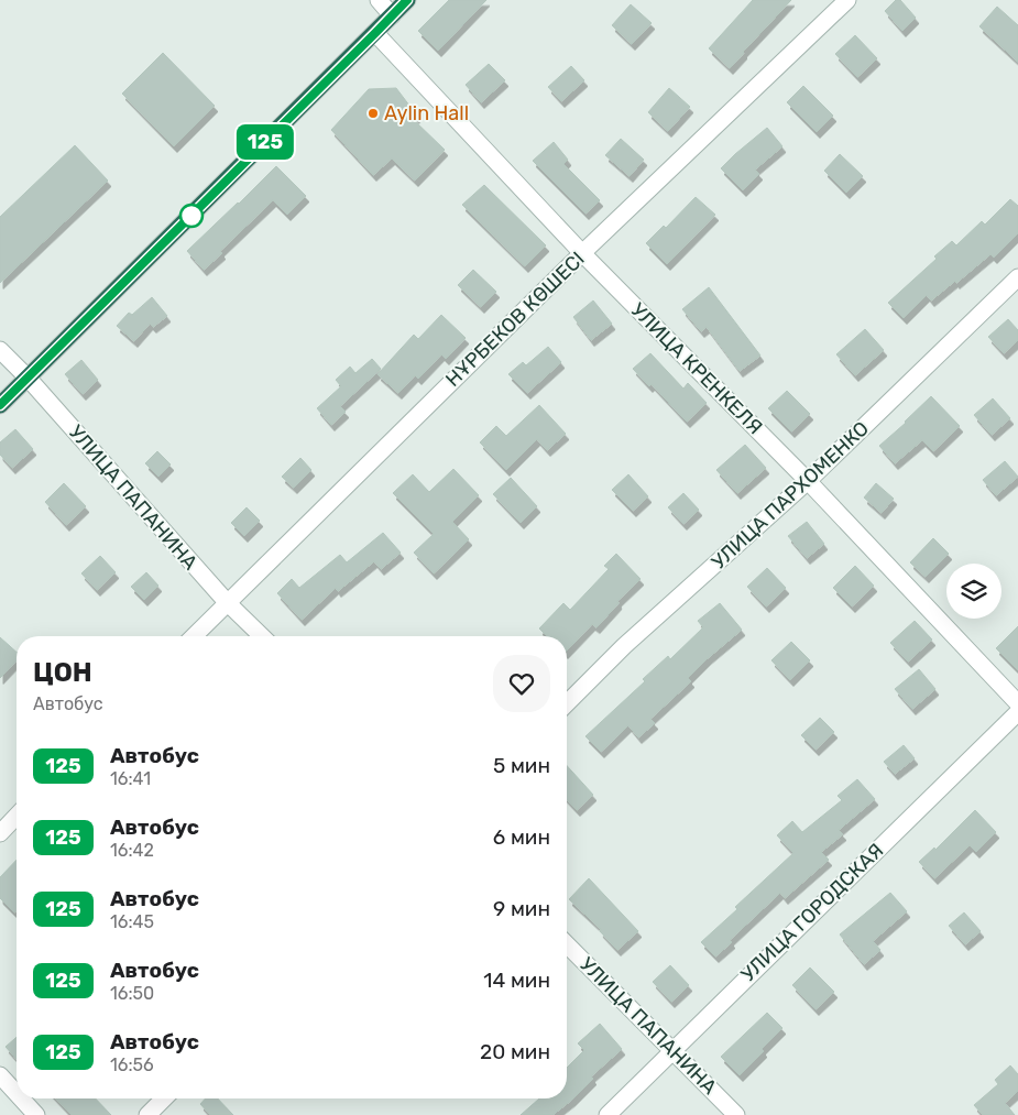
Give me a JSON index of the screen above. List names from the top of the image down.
{
  "streets": {
    "street": [
      "НҰРБЕКОВ КӨШЕСІ",
      "УЛИЦА КРЕНКЕЛЯ",
      "УЛИЦА ПАРХОМЕНКО",
      "УЛИЦА ПАПАНИНА",
      "УЛИЦА ГОРОДСКАЯ"
    ]
  },
  "crossings": [
    ["НҰРБЕКОВ КӨШЕСІ", "УЛИЦА КРЕНКЕЛЯ"],
    ["НҰРБЕКОВ КӨШЕСІ", "УЛИЦА ПАПАНИНА"],
    ["УЛИЦА КРЕНКЕЛЯ", "УЛИЦА ПАРХОМЕНКО"],
    ["УЛИЦА ПАПАНИНА", "УЛИЦА ГОРОДСКАЯ"]
  ],
  "places": ["Aylin Hall"],
  "lines": ["bus line 125"],
  "page": {
    "on_map": "125",
    "heading": ["ЦОН", "Автобус"],
    "list": [
      {
        "mark": "125",
        "name": "Автобус",
        "note": "16:41",
        "value": "5 мин"
      },
      {
        "mark": "125",
        "name": "Автобус",
        "note": "16:42",
        "value": "6 мин"
      },
      {
        "mark": "125",
        "name": "Автобус",
        "note": "16:45",
        "value": "9 мин"
      },
      {
        "mark": "125",
        "name": "Автобус",
        "note": "16:50",
        "value": "14 мин"
      },
      {
        "mark": "125",
        "name": "Автобус",
        "note": "16:56",
        "value": "20 мин"
      }
    ]
  }
}
